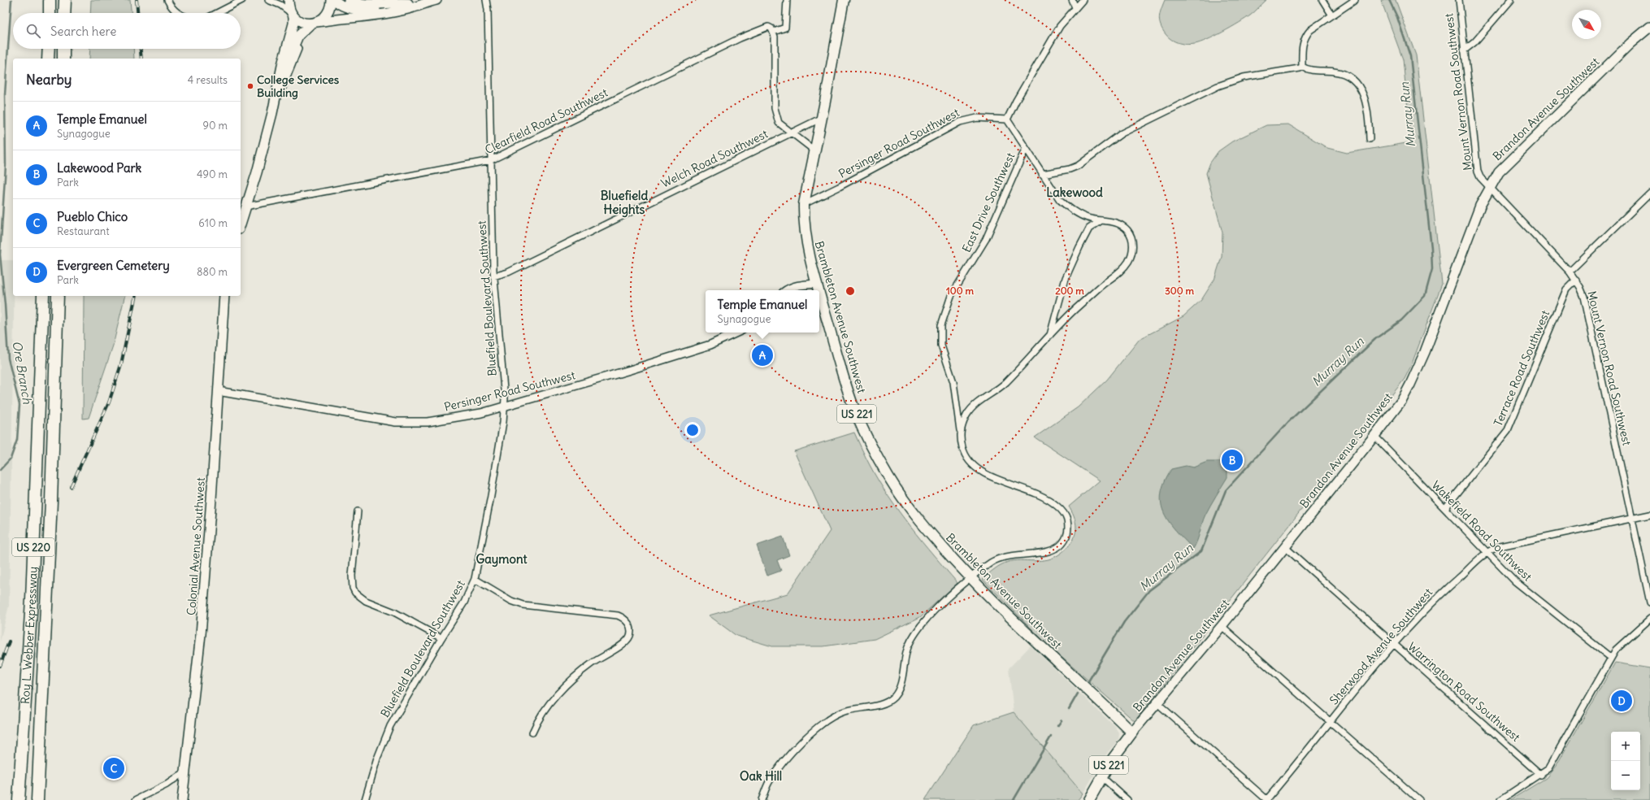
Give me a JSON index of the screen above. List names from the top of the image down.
{
  "streets": {
    "highway": ["US 220", "Roy L. Webber Expressway"],
    "main road": [
      "Brandon Avenue Southwest",
      "Brambleton Avenue Southwest",
      "US 221",
      "Colonial Avenue Southwest"
    ],
    "street": [
      "Mount Vernon Road Southwest",
      "Clearfield Road Southwest",
      "Persinger Road Southwest",
      "Welch Road Southwest",
      "East Drive Southwest",
      "Bluefield Boulevard Southwest",
      "Terrace Road Southwest",
      "Wakefield Road Southwest",
      "Sherwood Avenue Southwest",
      "Warrington Road Southwest"
    ]
  },
  "crossings": [
    ["Mount Vernon Road Southwest", "Brandon Avenue Southwest"],
    ["Mount Vernon Road Southwest", "Terrace Road Southwest"],
    ["Mount Vernon Road Southwest", "Sherwood Avenue Southwest"],
    ["Brandon Avenue Southwest", "Brambleton Avenue Southwest"],
    ["Brandon Avenue Southwest", "Wakefield Road Southwest"],
    ["Brandon Avenue Southwest", "Warrington Road Southwest"],
    ["Clearfield Road Southwest", "Bluefield Boulevard Southwest"],
    ["Persinger Road Southwest", "Bluefield Boulevard Southwest"],
    ["Persinger Road Southwest", "Brambleton Avenue Southwest"],
    ["Persinger Road Southwest", "Colonial Avenue Southwest"],
    ["Welch Road Southwest", "Bluefield Boulevard Southwest"],
    ["Welch Road Southwest", "Brambleton Avenue Southwest"],
    ["East Drive Southwest", "Brambleton Avenue Southwest"],
    ["Terrace Road Southwest", "Wakefield Road Southwest"],
    ["Wakefield Road Southwest", "Sherwood Avenue Southwest"],
    ["Sherwood Avenue Southwest", "Warrington Road Southwest"]
  ],
  "districts": [
    "Lakewood",
    "Bluefield Heights",
    "Gaymont",
    "Oak Hill"
  ],
  "water": ["Murray Run", "Ore Branch"],
  "places": ["College Services Building"],
  "north": "bottom right",
  "page": {
    "search": "Search here",
    "heading": ["Nearby", "4 results"],
    "list": [
      {
        "mark": "A",
        "name": "Temple Emanuel",
        "note": "Synagogue",
        "value": "90 m"
      },
      {
        "mark": "B",
        "name": "Lakewood Park",
        "note": "Park",
        "value": "490 m"
      },
      {
        "mark": "C",
        "name": "Pueblo Chico",
        "note": "Restaurant",
        "value": "610 m"
      },
      {
        "mark": "D",
        "name": "Evergreen Cemetery",
        "note": "Park",
        "value": "880 m"
      }
    ],
    "popup": ["Temple Emanuel", "Synagogue"],
    "pins": [
      "A",
      "B",
      "D",
      "C"
    ],
    "map_buttons": ["+", "−"]
  },
  "rings": ["100 m", "200 m", "300 m"]
}
